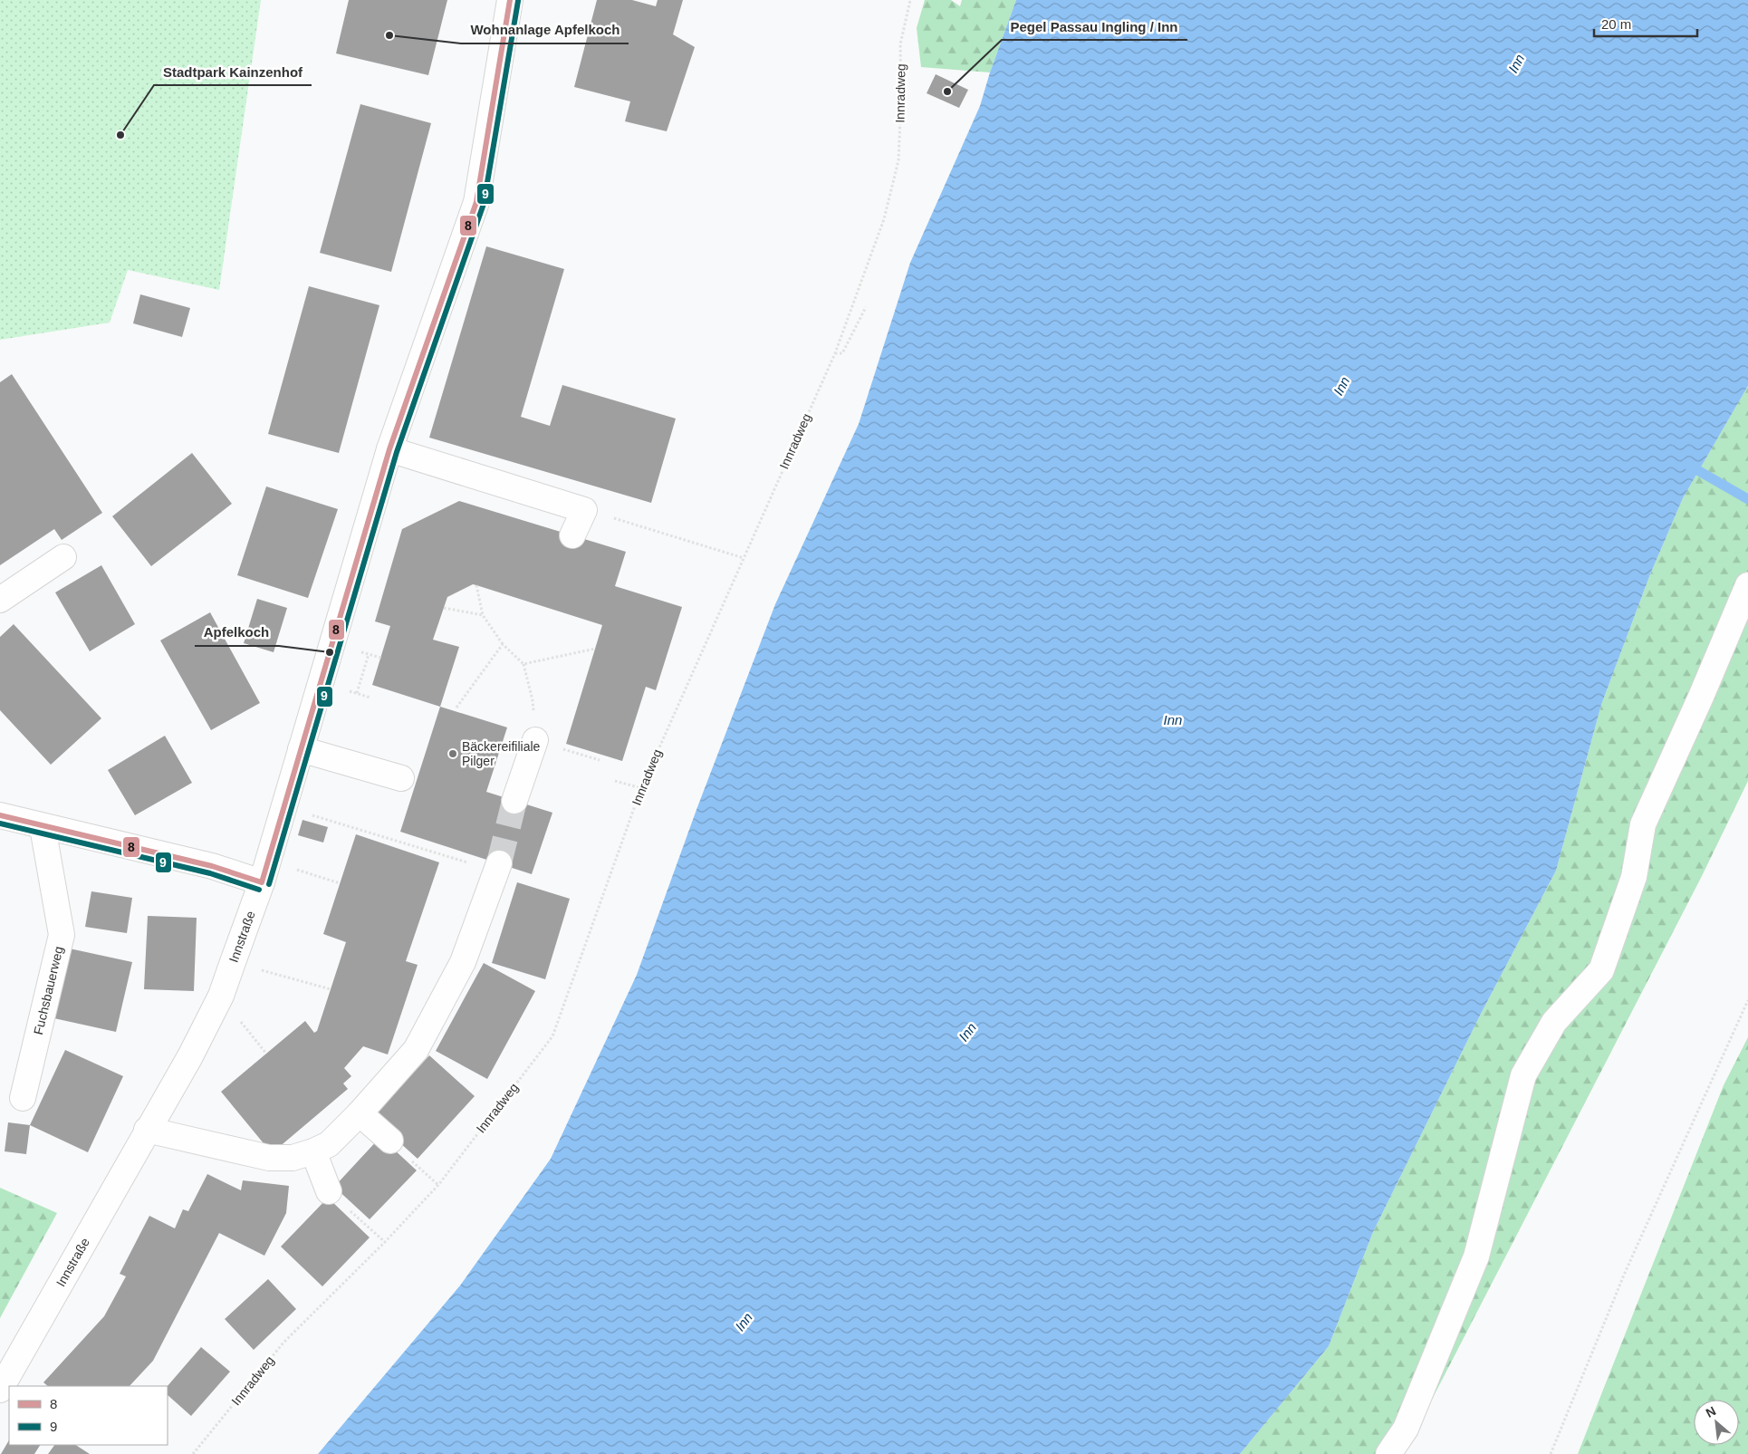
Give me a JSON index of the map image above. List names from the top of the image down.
{
  "streets": {
    "street": ["Innstraße", "Fuchsbauerweg"],
    "path": ["Innradweg"]
  },
  "water": ["Inn"],
  "places": [
    "Wohnanlage Apfelkoch",
    "Pegel Passau Ingling / Inn",
    "Stadtpark Kainzenhof",
    "Apfelkoch",
    "Bäckereifiliale Pilger"
  ],
  "lines": ["transit line 8", "transit line 9"],
  "legend": ["8", "9"],
  "scale_bar": "20 m",
  "north": "top left"
}
